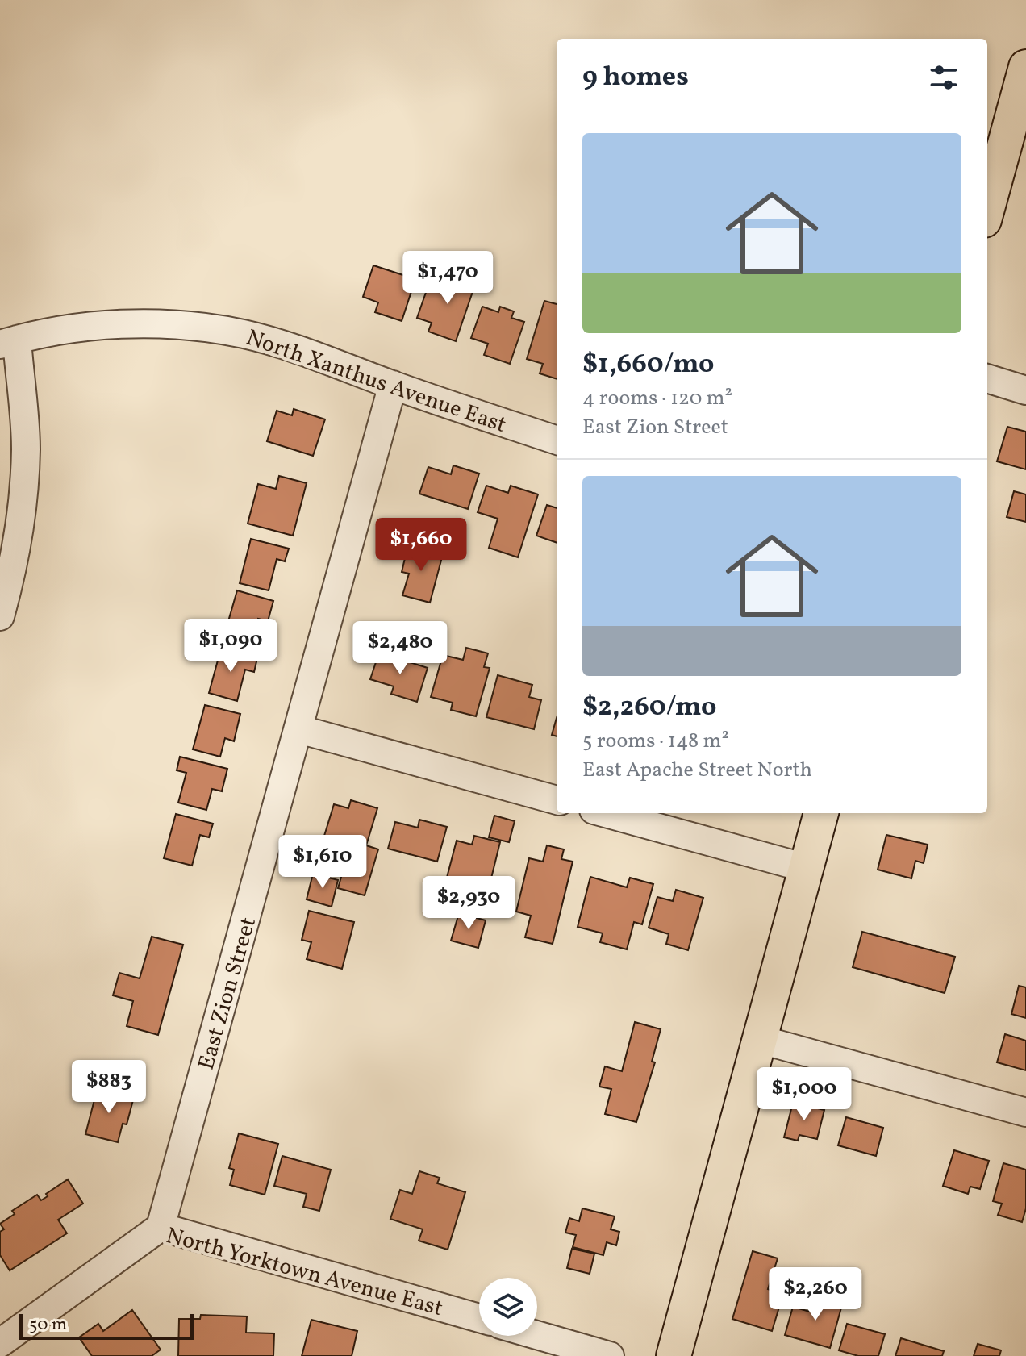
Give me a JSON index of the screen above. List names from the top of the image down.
{
  "streets": {
    "street": ["North Xanthus Avenue East", "East Zion Street", "North Yorktown Avenue East"]
  },
  "crossings": [
    ["North Xanthus Avenue East", "East Zion Street"],
    ["East Zion Street", "North Yorktown Avenue East"]
  ],
  "scale_bar": "50 m",
  "page": {
    "heading": "9 homes",
    "list": [
      {
        "name": "$1,660/mo",
        "note": "4 rooms · 120 m² · East Zion Street"
      },
      {
        "name": "$2,260/mo",
        "note": "5 rooms · 148 m² · East Apache Street North"
      }
    ],
    "price": [
      "$1,470",
      "$1,660",
      "$1,090",
      "$2,480",
      "$1,610",
      "$2,930",
      "$883",
      "$1,000",
      "$2,260"
    ],
    "scale": "50 m"
  }
}
